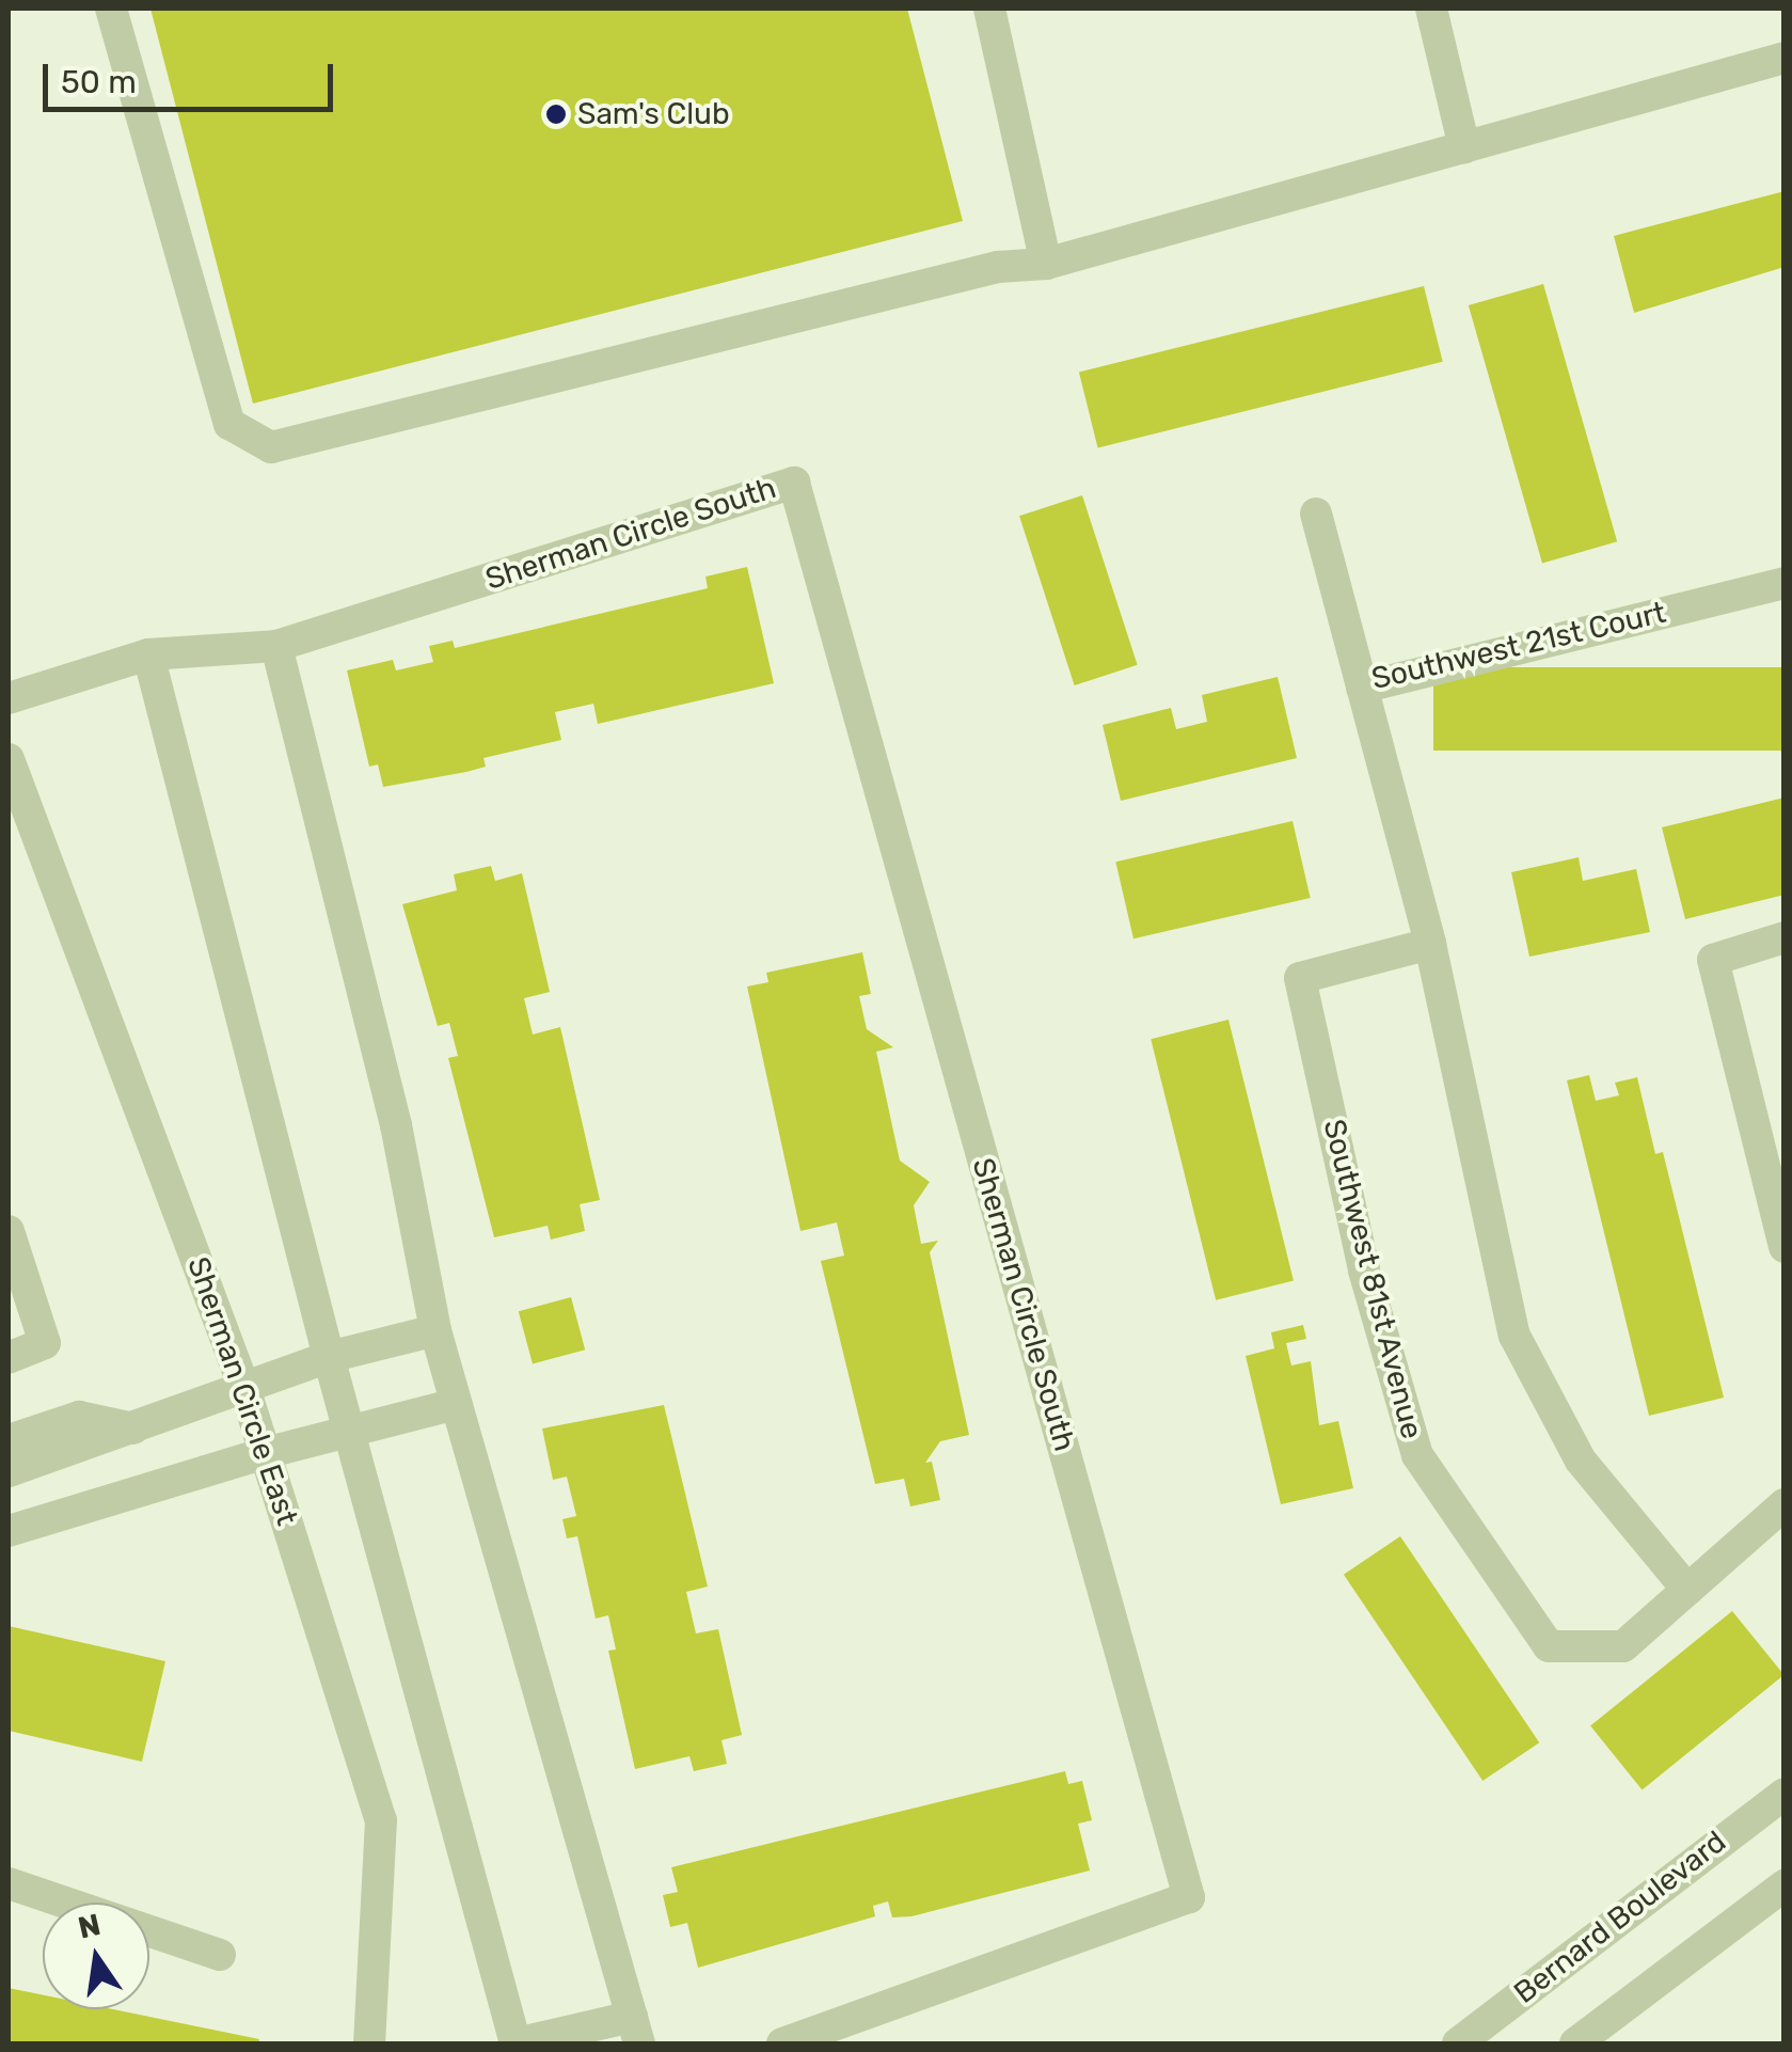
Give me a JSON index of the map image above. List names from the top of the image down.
{
  "streets": {
    "street": [
      "Sherman Circle South",
      "Southwest 21st Court",
      "Southwest 81st Avenue",
      "Sherman Circle East",
      "Bernard Boulevard"
    ]
  },
  "places": ["Sam's Club"],
  "scale_bar": "50 m",
  "north": "top"
}
